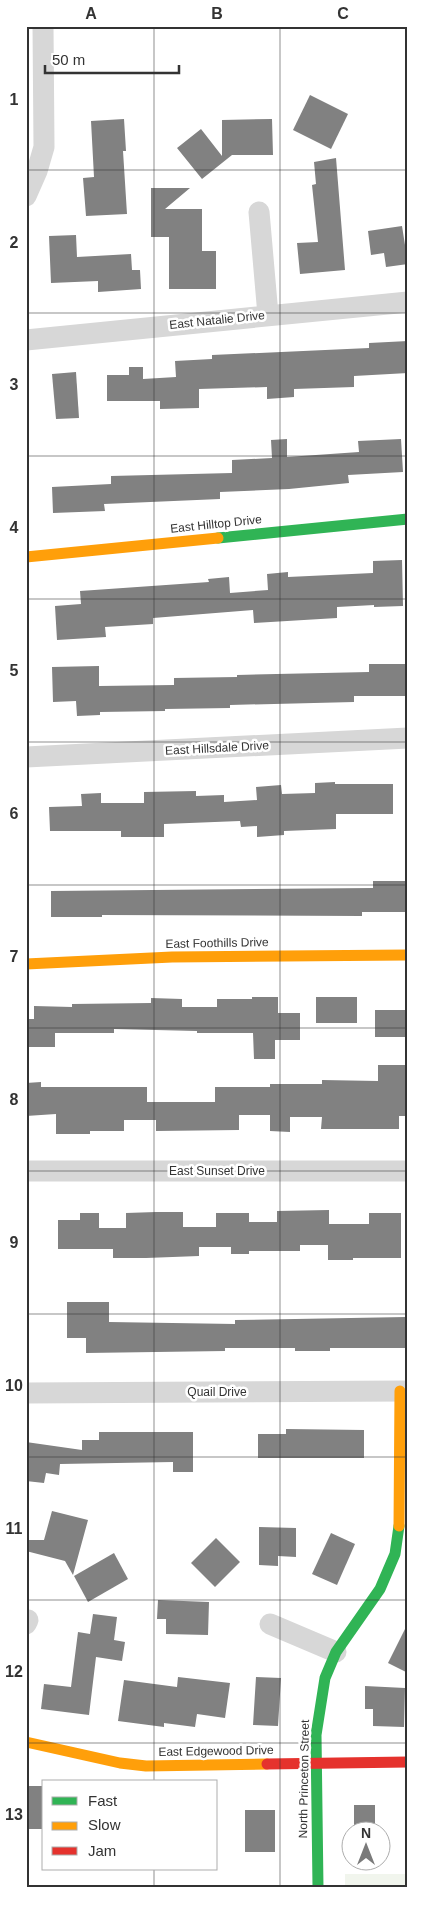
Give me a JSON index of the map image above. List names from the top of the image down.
{
  "streets": {
    "street": [
      "East Natalie Drive",
      "East Hilltop Drive",
      "East Hillsdale Drive",
      "East Foothills Drive",
      "East Sunset Drive",
      "Quail Drive",
      "East Edgewood Drive",
      "North Princeton Street"
    ]
  },
  "crossings": [
    ["Quail Drive", "North Princeton Street"],
    ["East Edgewood Drive", "North Princeton Street"]
  ],
  "legend": ["Fast", "Slow", "Jam"],
  "scale_bar": "50 m",
  "north": "top",
  "grid": {
    "columns": ["A", "B", "C"],
    "rows": [
      "1",
      "2",
      "3",
      "4",
      "5",
      "6",
      "7",
      "8",
      "9",
      "10",
      "11",
      "12",
      "13"
    ]
  }
}
